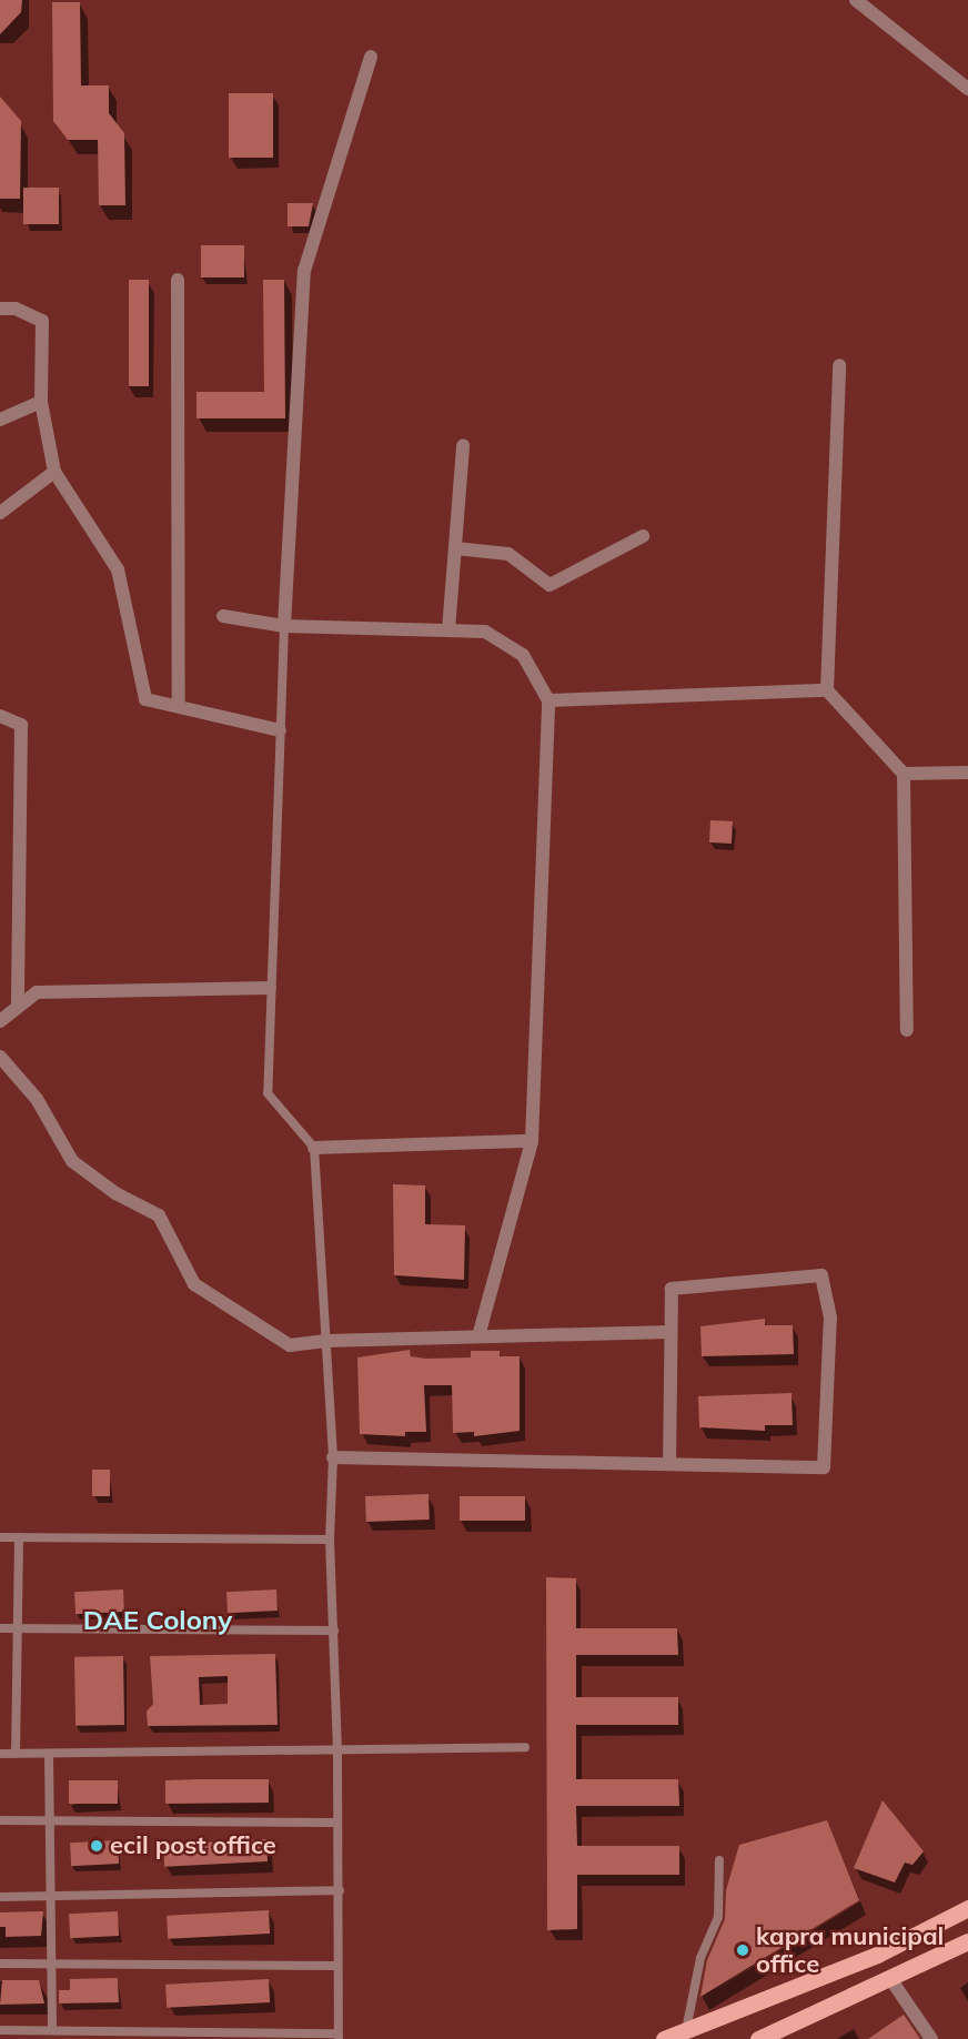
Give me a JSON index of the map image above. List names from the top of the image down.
{
  "districts": ["DAE Colony"],
  "places": ["ecil post office", "kapra municipal office"]
}
